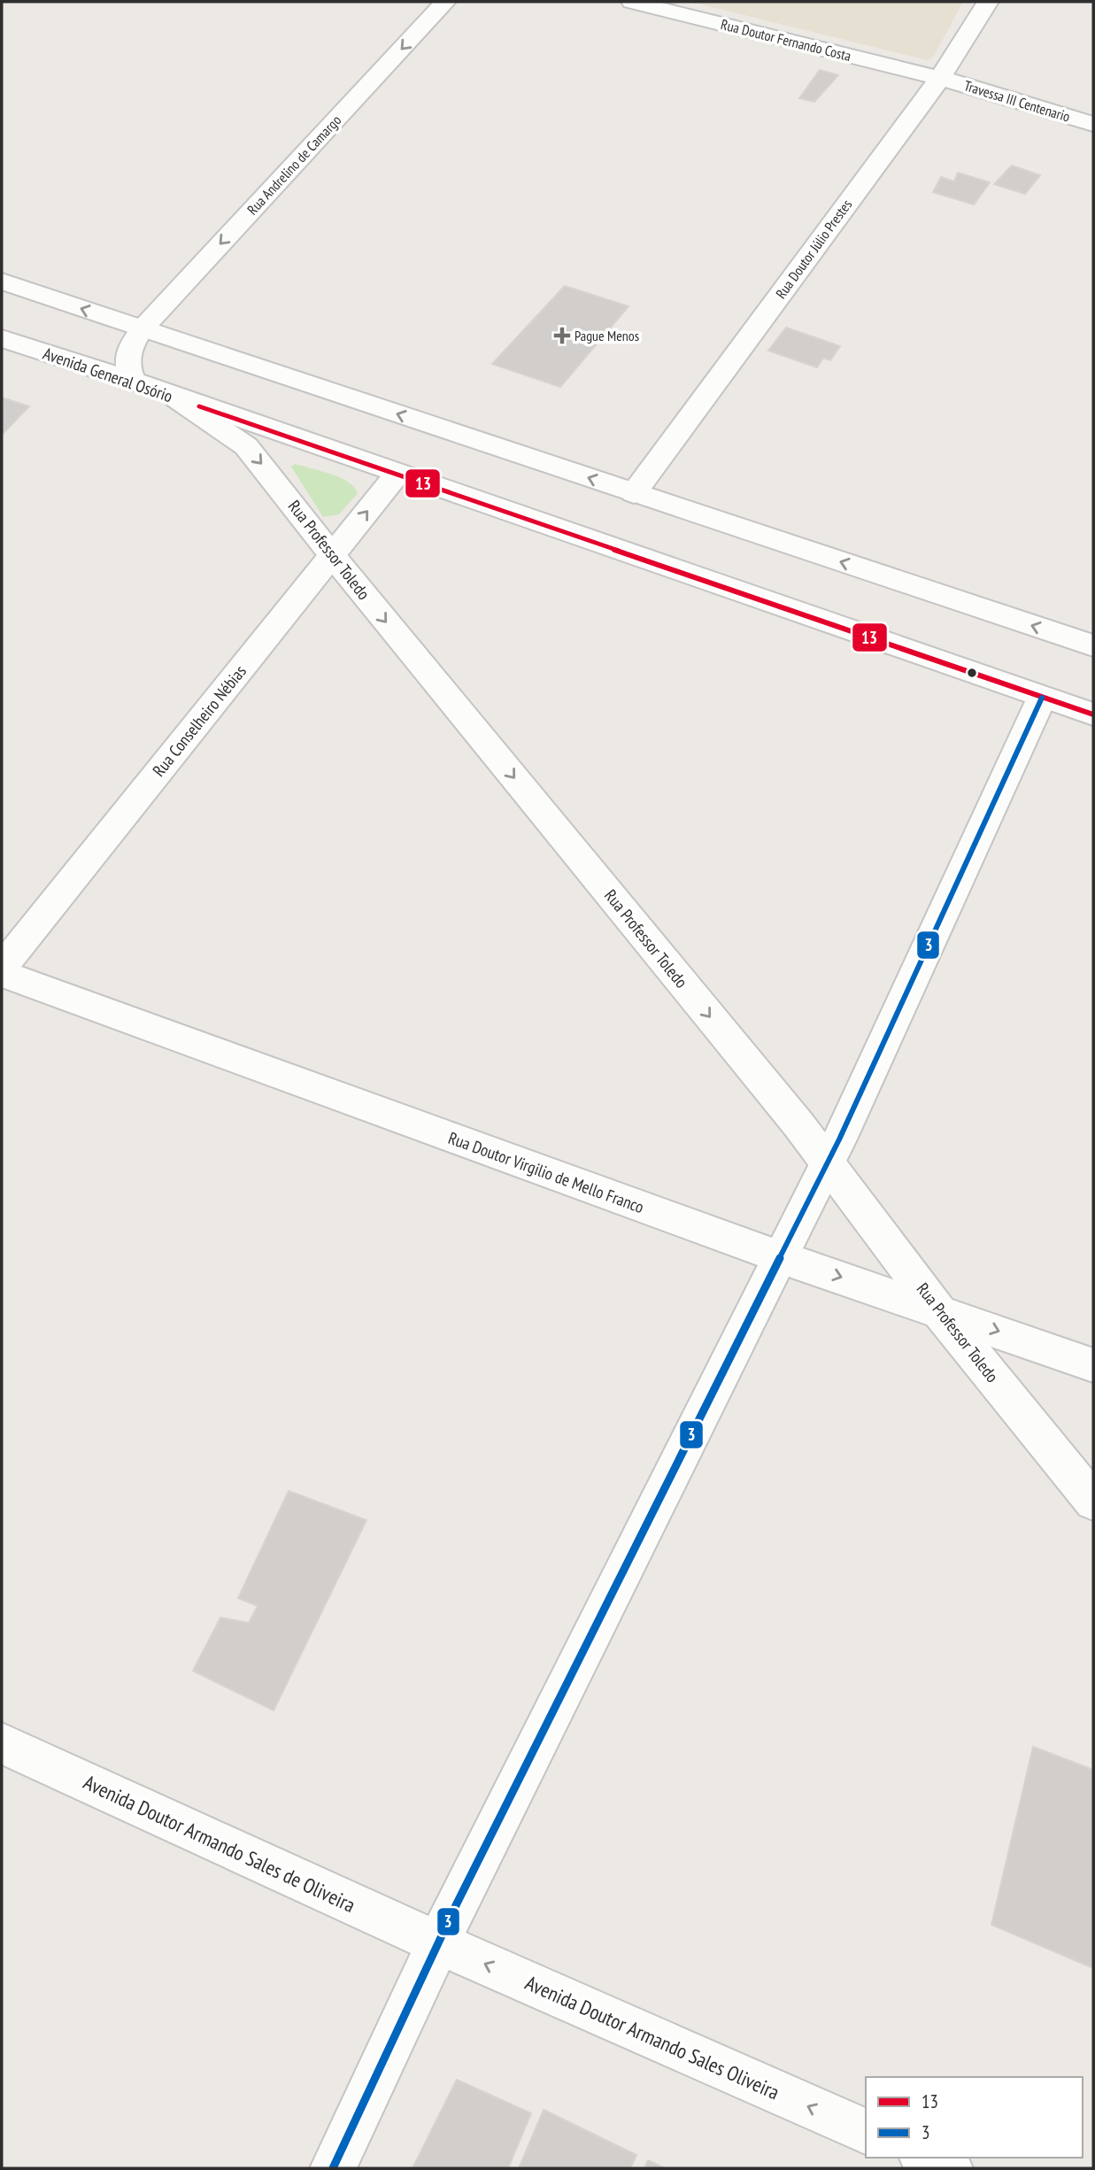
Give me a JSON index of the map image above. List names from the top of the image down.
{
  "streets": {
    "street": [
      "Rua Doutor Fernando Costa",
      "Travessa III Centenario",
      "Rua Andrelino de Camargo",
      "Rua Doutor Júlio Prestes",
      "Avenida General Osório",
      "Rua Professor Toledo",
      "Rua Conselheiro Nébias",
      "Rua Doutor Virgilio de Mello Franco",
      "Avenida Doutor Armando Sales de Oliveira",
      "Avenida Doutor Armando Sales Oliveira"
    ]
  },
  "crossings": [
    ["Rua Doutor Fernando Costa", "Travessa III Centenario"],
    ["Rua Doutor Fernando Costa", "Rua Doutor Júlio Prestes"],
    ["Travessa III Centenario", "Rua Doutor Júlio Prestes"],
    ["Rua Andrelino de Camargo", "Avenida General Osório"],
    ["Avenida General Osório", "Rua Professor Toledo"],
    ["Avenida General Osório", "Rua Conselheiro Nébias"],
    ["Rua Professor Toledo", "Rua Conselheiro Nébias"],
    ["Rua Professor Toledo", "Rua Doutor Virgilio de Mello Franco"],
    ["Avenida Doutor Armando Sales de Oliveira", "Avenida Doutor Armando Sales Oliveira"]
  ],
  "one_way": ["Rua Andrelino de Camargo", "Rua Professor Toledo", "Avenida Doutor Armando Sales Oliveira"],
  "places": {
    "health": ["Pague Menos"]
  },
  "lines": ["transit line 13", "transit line 3"],
  "legend": ["13", "3"]
}
